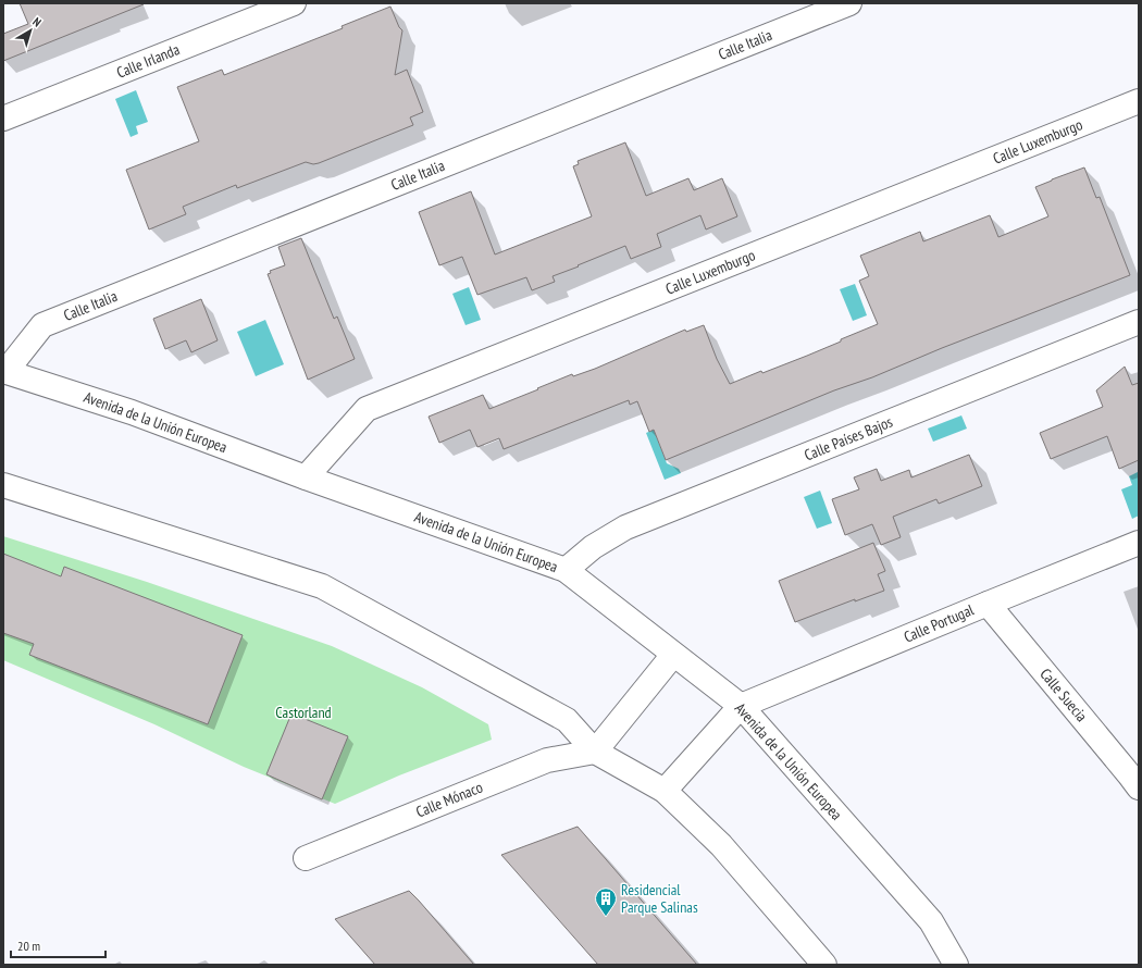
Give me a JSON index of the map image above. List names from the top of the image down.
{
  "streets": {
    "street": [
      "Calle Italia",
      "Calle Irlanda",
      "Calle Luxemburgo",
      "Avenida de la Unión Europea",
      "Calle Países Bajos",
      "Calle Portugal",
      "Calle Suecia",
      "Calle Mónaco"
    ]
  },
  "crossings": [
    ["Calle Italia", "Avenida de la Unión Europea"],
    ["Calle Luxemburgo", "Avenida de la Unión Europea"],
    ["Avenida de la Unión Europea", "Calle Países Bajos"],
    ["Avenida de la Unión Europea", "Calle Portugal"],
    ["Calle Portugal", "Calle Suecia"]
  ],
  "parks": ["Castorland"],
  "places": {
    "building": ["Residencial Parque Salinas"]
  },
  "scale_bar": "20 m",
  "north": "top right"
}
